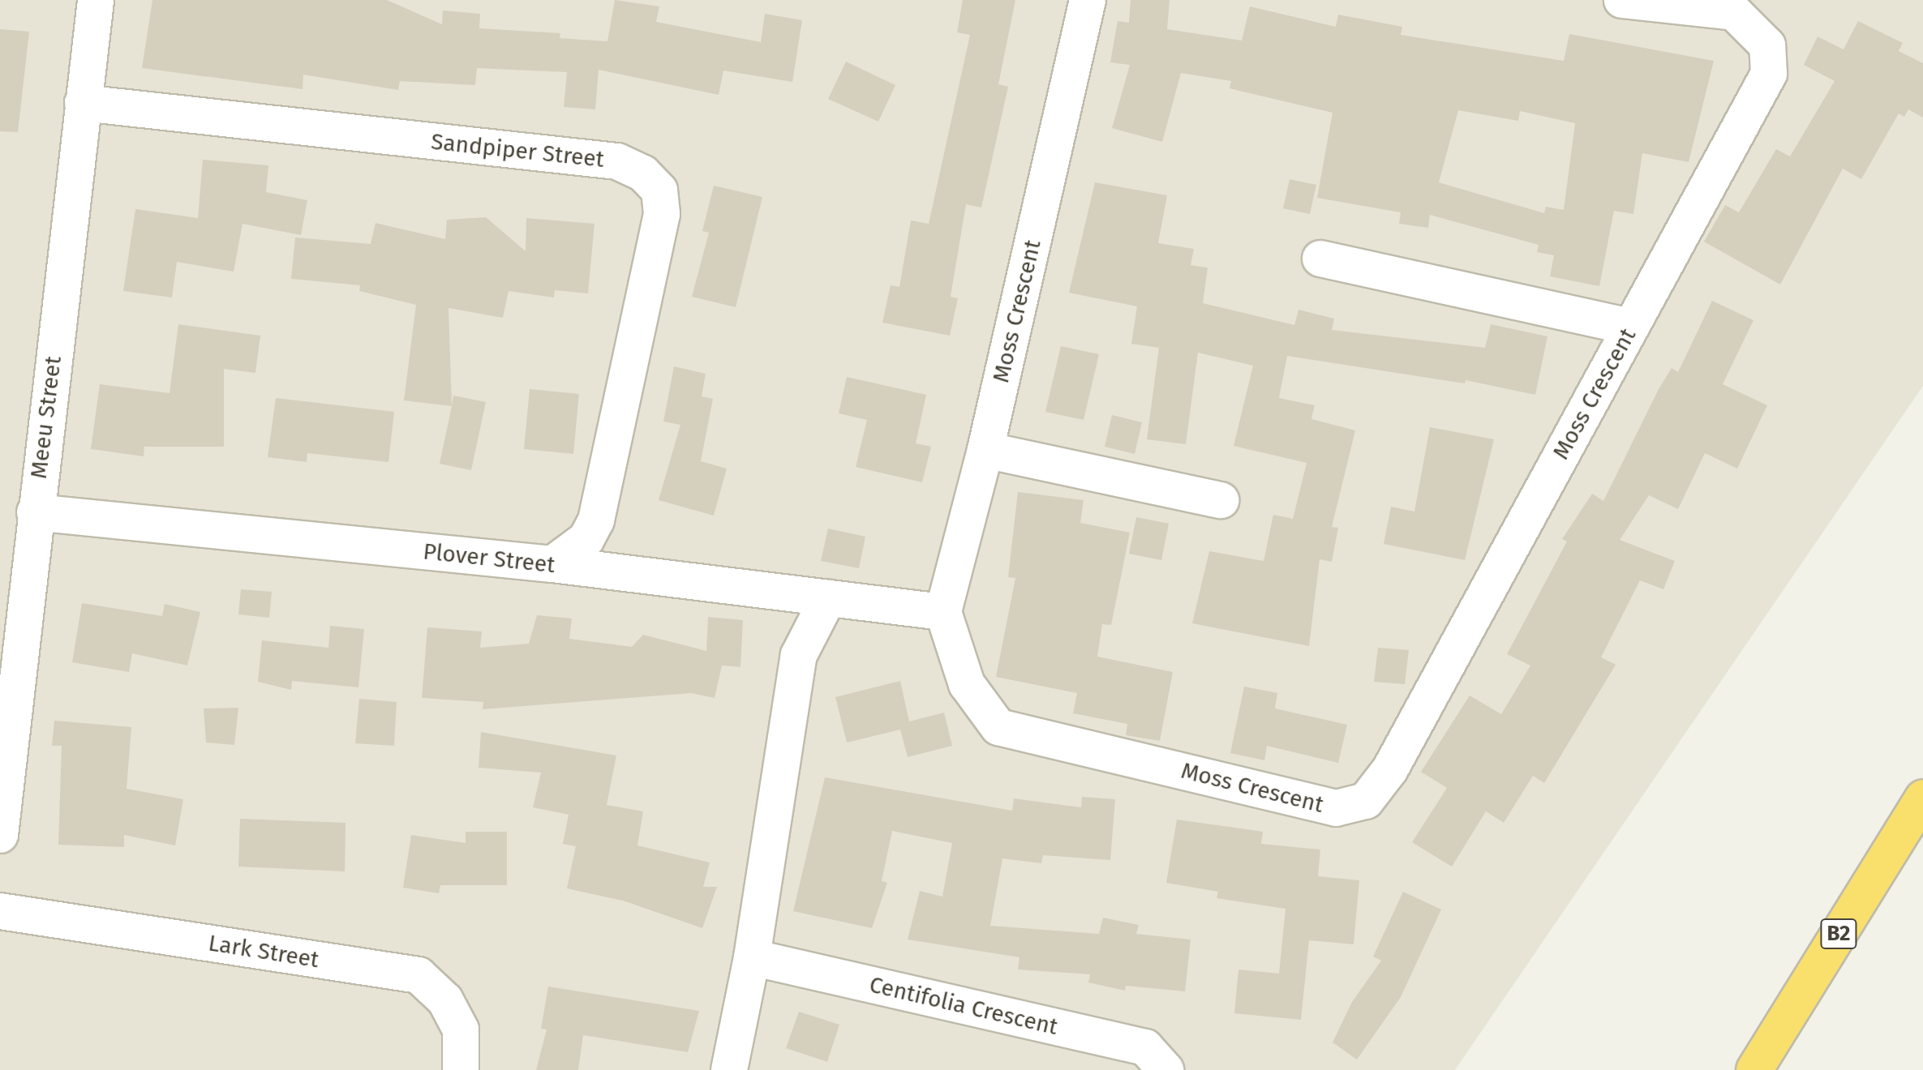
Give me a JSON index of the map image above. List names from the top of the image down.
{
  "streets": {
    "highway": ["B2"],
    "street": [
      "Sandpiper Street",
      "Moss Crescent",
      "Meeu Street",
      "Plover Street",
      "Lark Street",
      "Centifolia Crescent"
    ]
  },
  "crossings": [
    ["Sandpiper Street", "Meeu Street"],
    ["Sandpiper Street", "Plover Street"],
    ["Moss Crescent", "Plover Street"],
    ["Meeu Street", "Plover Street"]
  ]
}
